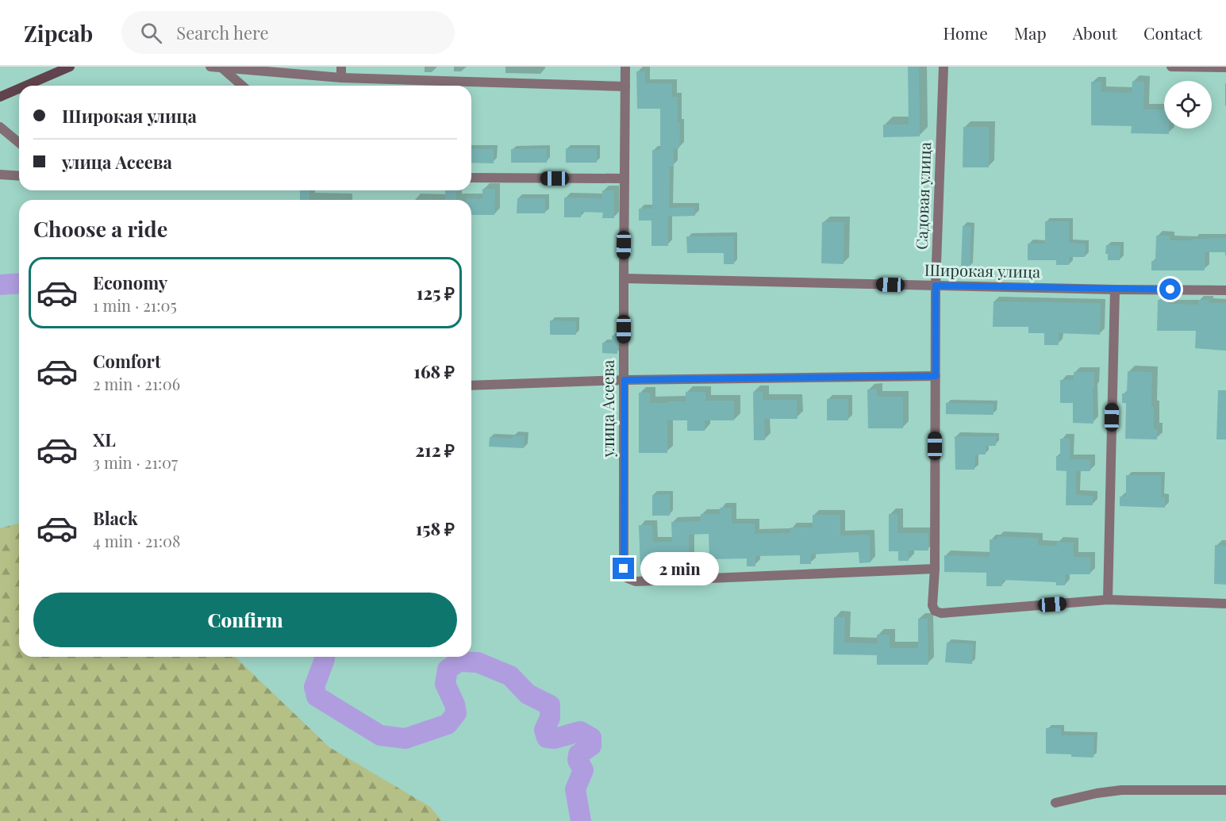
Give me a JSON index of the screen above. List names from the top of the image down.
{
  "streets": {
    "street": ["Садовая улица", "Широкая улица", "улица Асеева"]
  },
  "crossings": [
    ["Садовая улица", "Широкая улица"],
    ["Садовая улица", "улица Асеева"],
    ["Широкая улица", "улица Асеева"]
  ],
  "page": {
    "header": "Zipcab",
    "search": "Search here",
    "nav": [
      "Home",
      "Map",
      "About",
      "Contact"
    ],
    "banner": ["Широкая улица", "улица Асеева"],
    "heading": "Choose a ride",
    "list": [
      {
        "name": "Economy",
        "note": "1 min · 21:05",
        "value": "125 ₽"
      },
      {
        "name": "Comfort",
        "note": "2 min · 21:06",
        "value": "168 ₽"
      },
      {
        "name": "XL",
        "note": "3 min · 21:07",
        "value": "212 ₽"
      },
      {
        "name": "Black",
        "note": "4 min · 21:08",
        "value": "158 ₽"
      }
    ],
    "bubble": "2 min",
    "buttons": "Confirm"
  }
}
